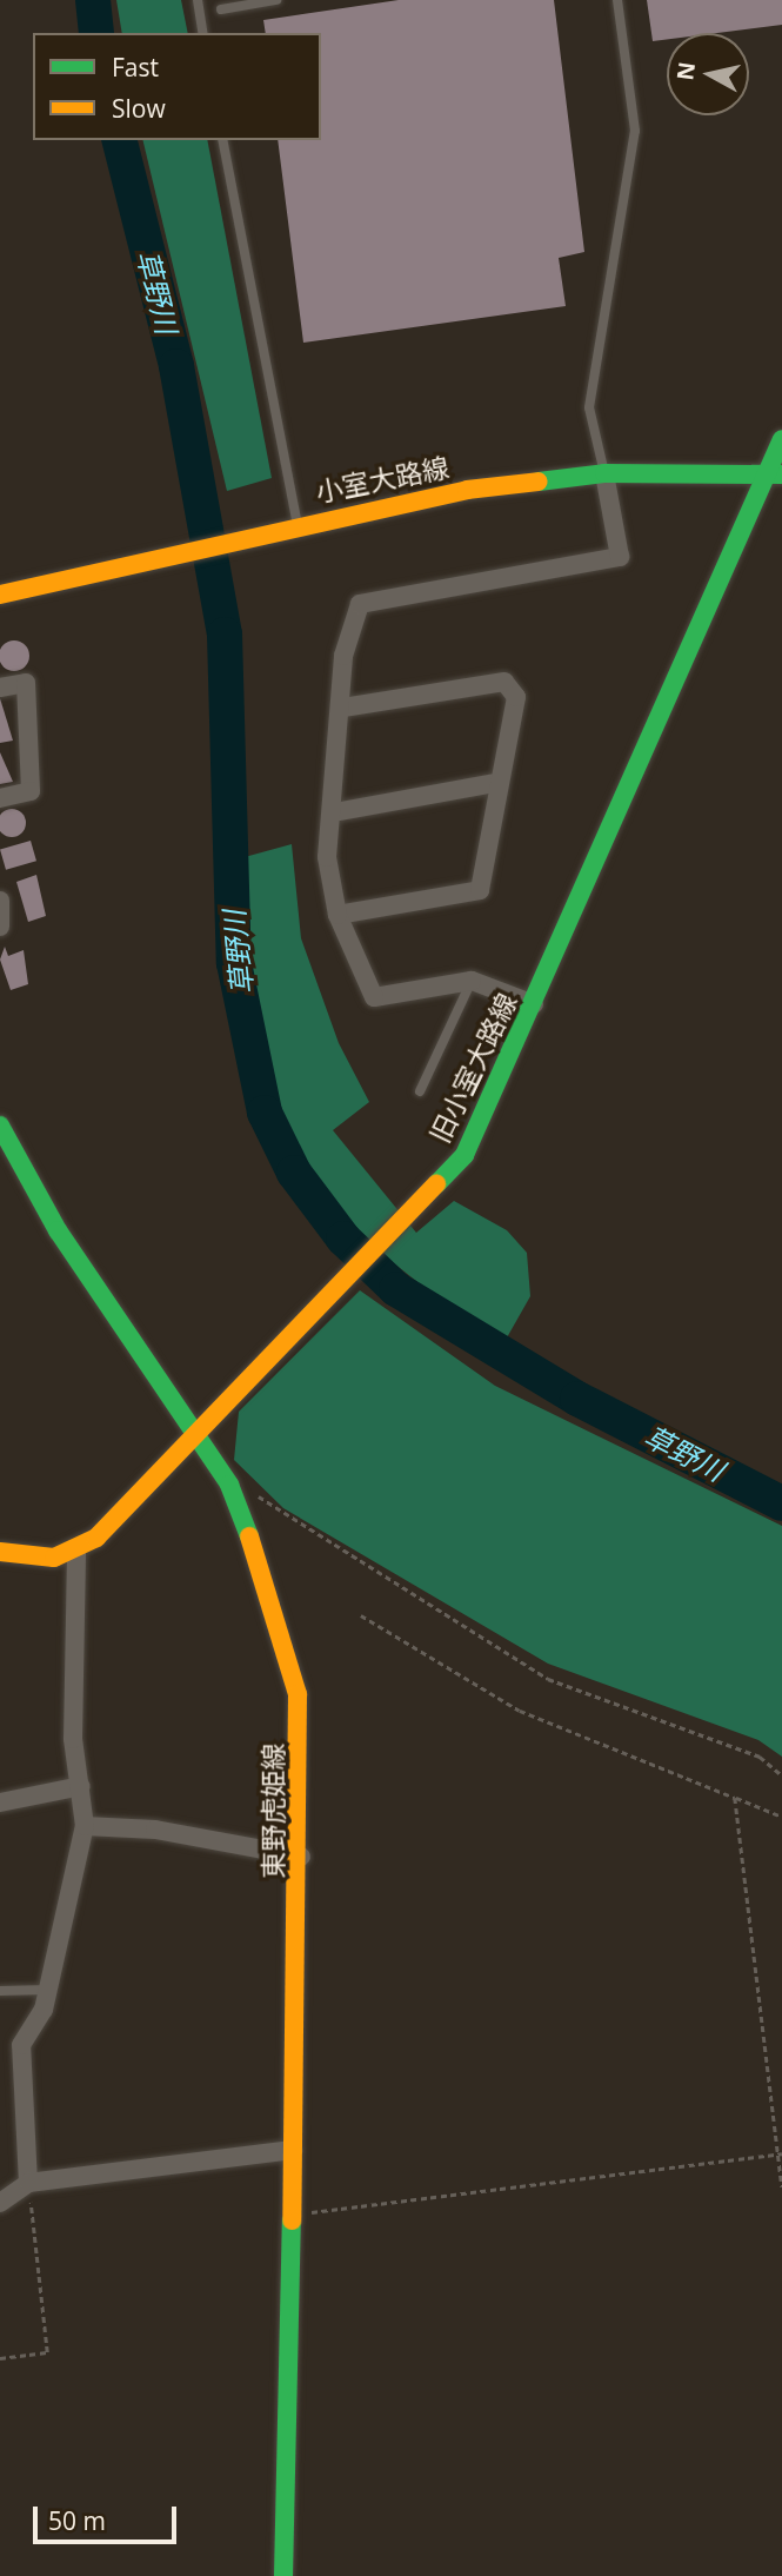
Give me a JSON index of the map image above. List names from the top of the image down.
{
  "streets": {
    "main road": ["小室大路線", "旧小室大路線", "東野虎姫線"]
  },
  "crossings": [
    ["小室大路線", "旧小室大路線"],
    ["旧小室大路線", "東野虎姫線"]
  ],
  "water": ["草野川"],
  "legend": ["Fast", "Slow"],
  "scale_bar": "50 m",
  "north": "left"
}
